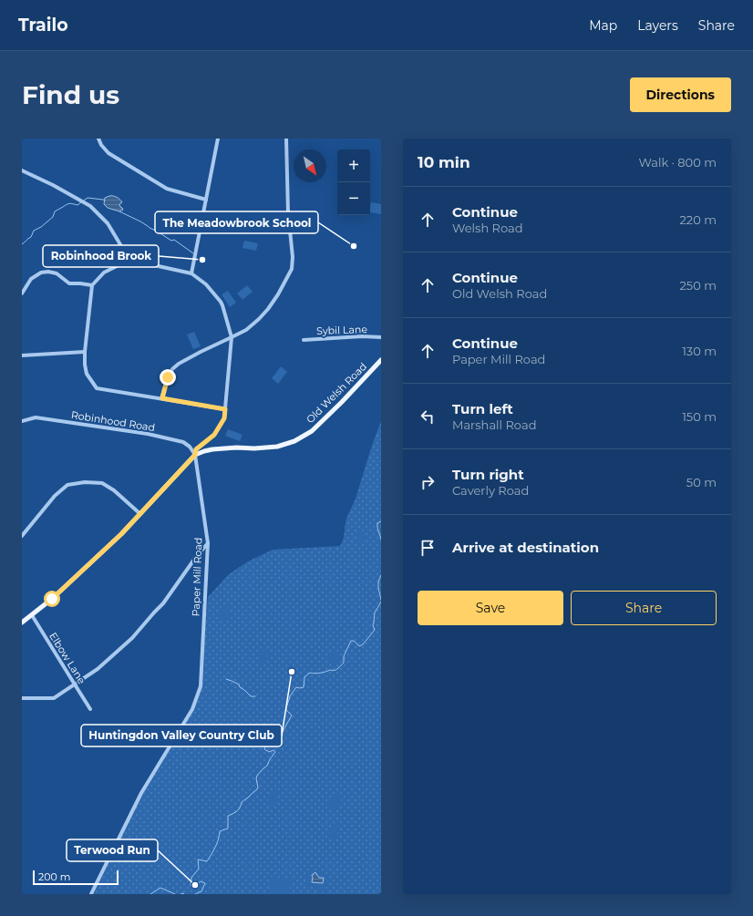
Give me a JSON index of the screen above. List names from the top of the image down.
{
  "streets": {
    "main road": ["Old Welsh Road"],
    "street": [
      "Sybil Lane",
      "Robinhood Road",
      "Paper Mill Road",
      "Elbow Lane"
    ]
  },
  "crossings": [
    ["Old Welsh Road", "Robinhood Road"],
    ["Old Welsh Road", "Paper Mill Road"],
    ["Old Welsh Road", "Elbow Lane"],
    ["Robinhood Road", "Paper Mill Road"]
  ],
  "places": [
    "The Meadowbrook School",
    "Robinhood Brook",
    "Huntingdon Valley Country Club",
    "Terwood Run"
  ],
  "scale_bar": "200 m",
  "north": "bottom right",
  "page": {
    "header": "Trailo",
    "nav": ["Map", "Layers", "Share"],
    "buttons": [
      "Directions",
      ["Save", "Share"]
    ],
    "title": "Find us",
    "heading": ["10 min", "Walk · 800 m"],
    "map_buttons": ["+", "−"],
    "list": [
      ["Continue", "Welsh Road", "220 m"],
      ["Continue", "Old Welsh Road", "250 m"],
      ["Continue", "Paper Mill Road", "130 m"],
      ["Turn left", "Marshall Road", "150 m"],
      ["Turn right", "Caverly Road", "50 m"],
      "Arrive at destination"
    ],
    "scale": "200 m"
  }
}
